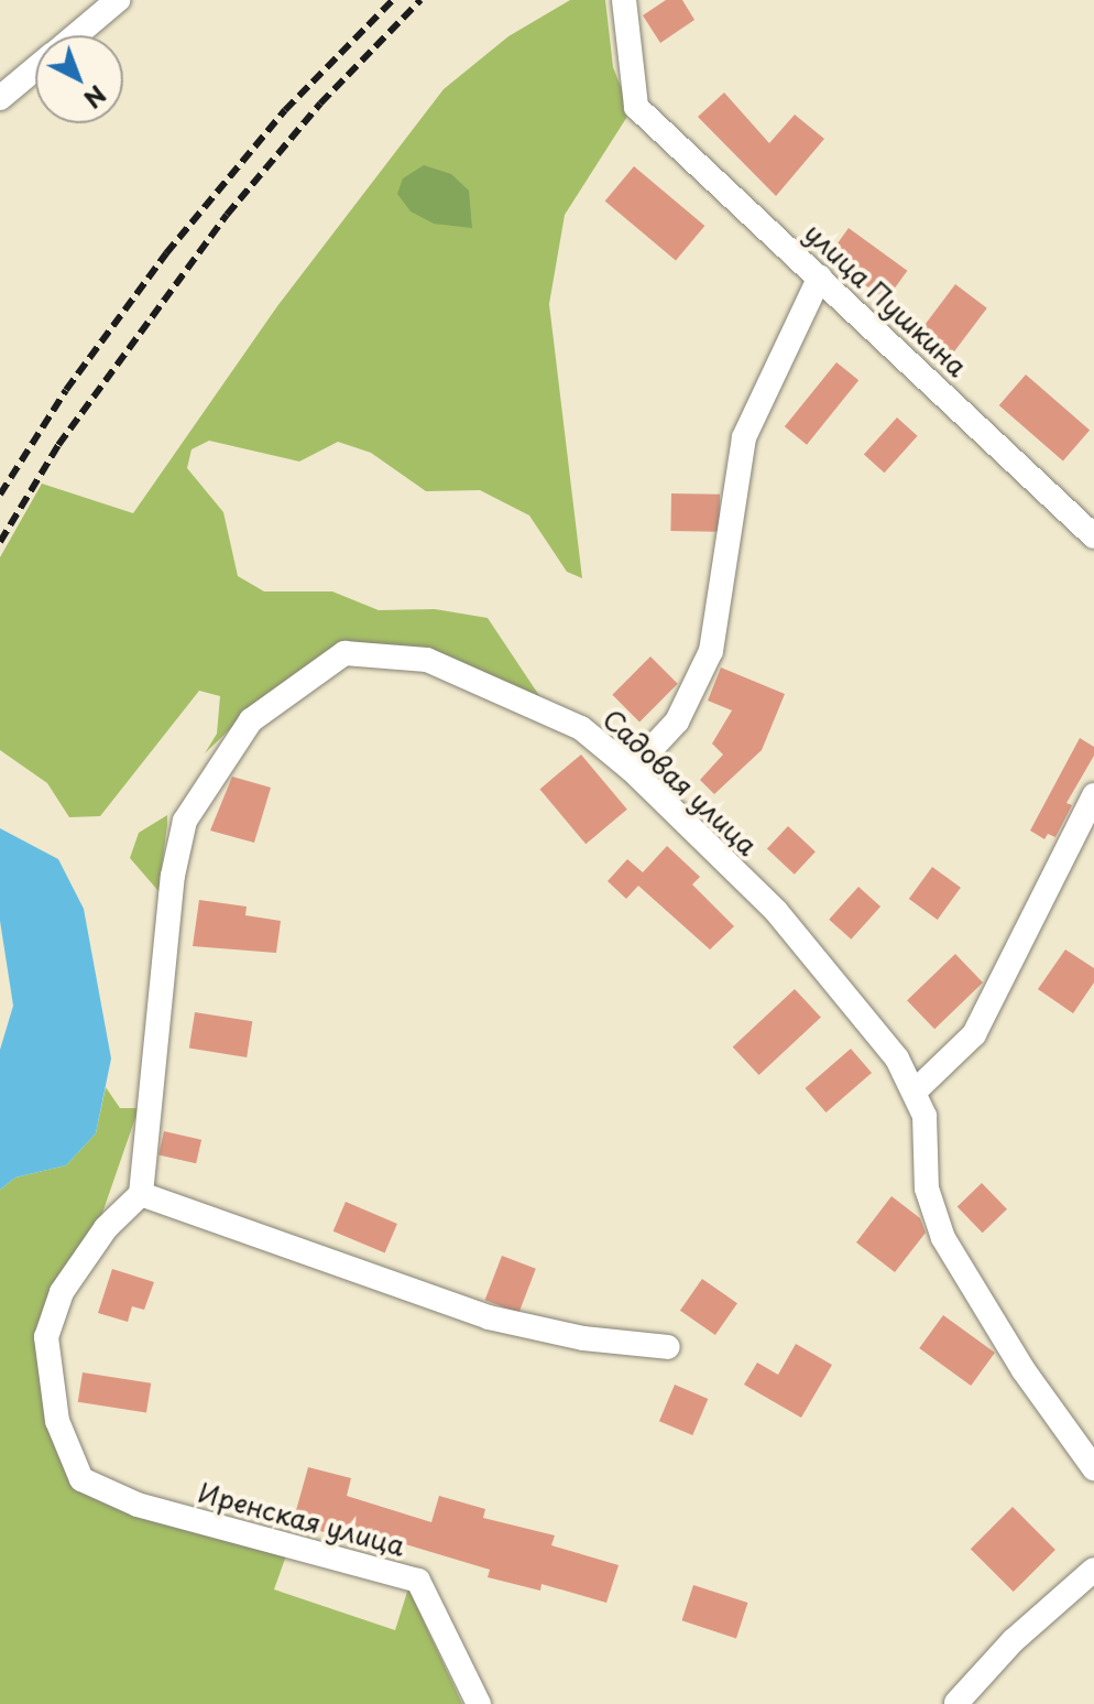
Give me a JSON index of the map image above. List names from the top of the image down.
{
  "streets": {
    "street": ["улица Пушкина", "Садовая улица", "Иренская улица"]
  },
  "crossings": [
    ["Садовая улица", "Иренская улица"]
  ],
  "north": "bottom right"
}
